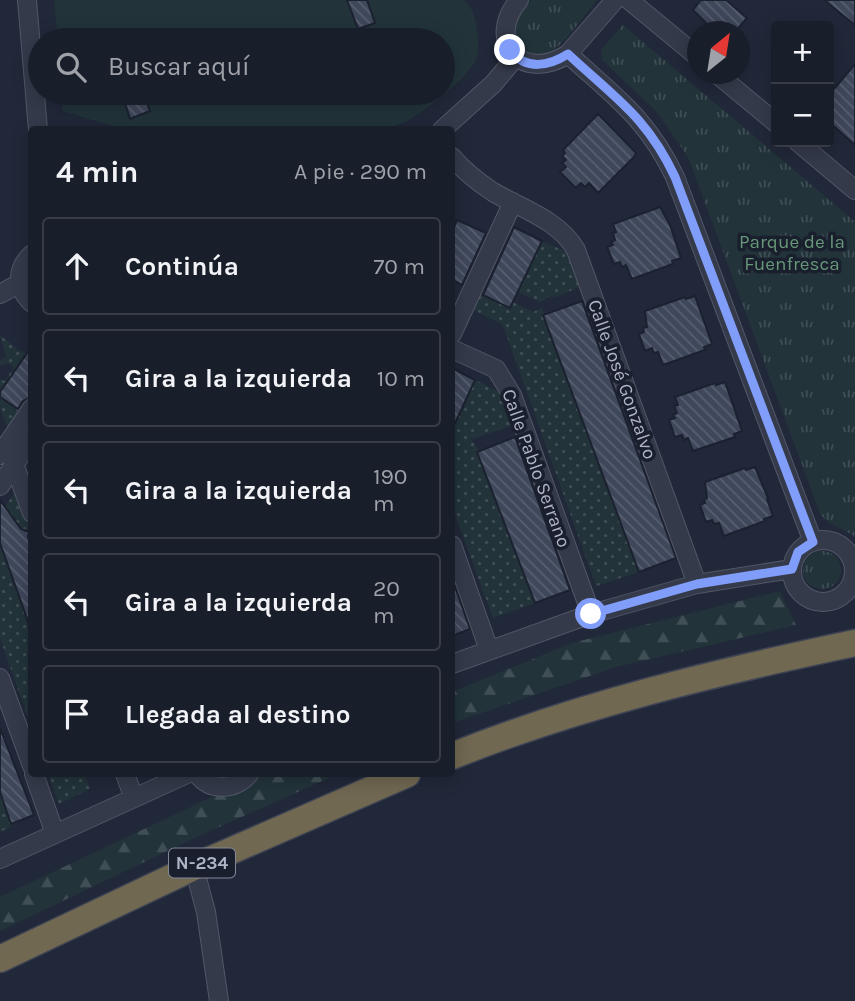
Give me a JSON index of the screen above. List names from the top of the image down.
{
  "streets": {
    "highway": ["N-234"],
    "street": ["Calle José Gonzalvo", "Calle Pablo Serrano"]
  },
  "parks": ["Parque de la Fuenfresca"],
  "north": "top right",
  "page": {
    "map_buttons": ["+", "−"],
    "search": "Buscar aquí",
    "heading": ["4 min", "A pie · 290 m"],
    "list": [
      ["Continúa", "70 m"],
      ["Gira a la izquierda", "10 m"],
      ["Gira a la izquierda", "190 m"],
      ["Gira a la izquierda", "20 m"],
      "Llegada al destino"
    ]
  }
}
